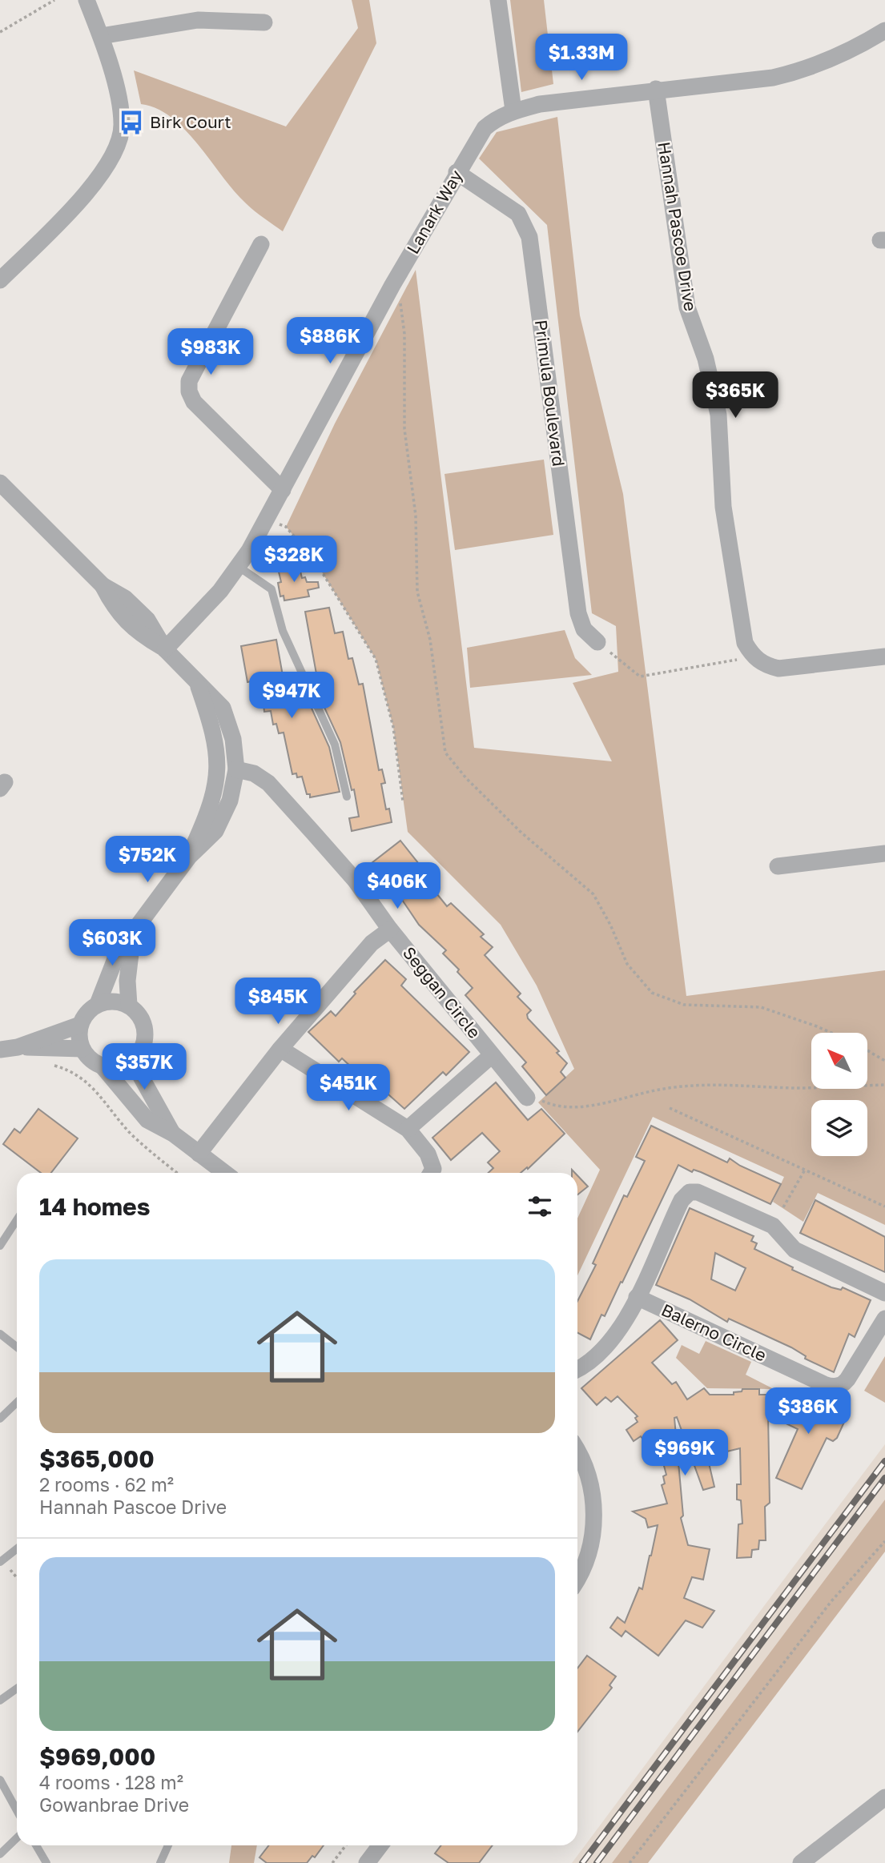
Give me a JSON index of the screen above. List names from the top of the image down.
{
  "streets": {
    "street": [
      "Lanark Way",
      "Hannah Pascoe Drive",
      "Primula Boulevard",
      "Seggan Circle",
      "Balerno Circle"
    ]
  },
  "crossings": [
    ["Lanark Way", "Hannah Pascoe Drive"],
    ["Lanark Way", "Primula Boulevard"]
  ],
  "places": {
    "bus stop": ["Birk Court"]
  },
  "north": "top left",
  "page": {
    "price": [
      "$1.33M",
      "$886K",
      "$983K",
      "$365K",
      "$328K",
      "$947K",
      "$752K",
      "$406K",
      "$603K",
      "$845K",
      "$357K",
      "$451K",
      "$386K",
      "$969K"
    ],
    "heading": "14 homes",
    "list": [
      {
        "name": "$365,000",
        "note": "2 rooms · 62 m² · Hannah Pascoe Drive"
      },
      {
        "name": "$969,000",
        "note": "4 rooms · 128 m² · Gowanbrae Drive"
      }
    ]
  }
}
